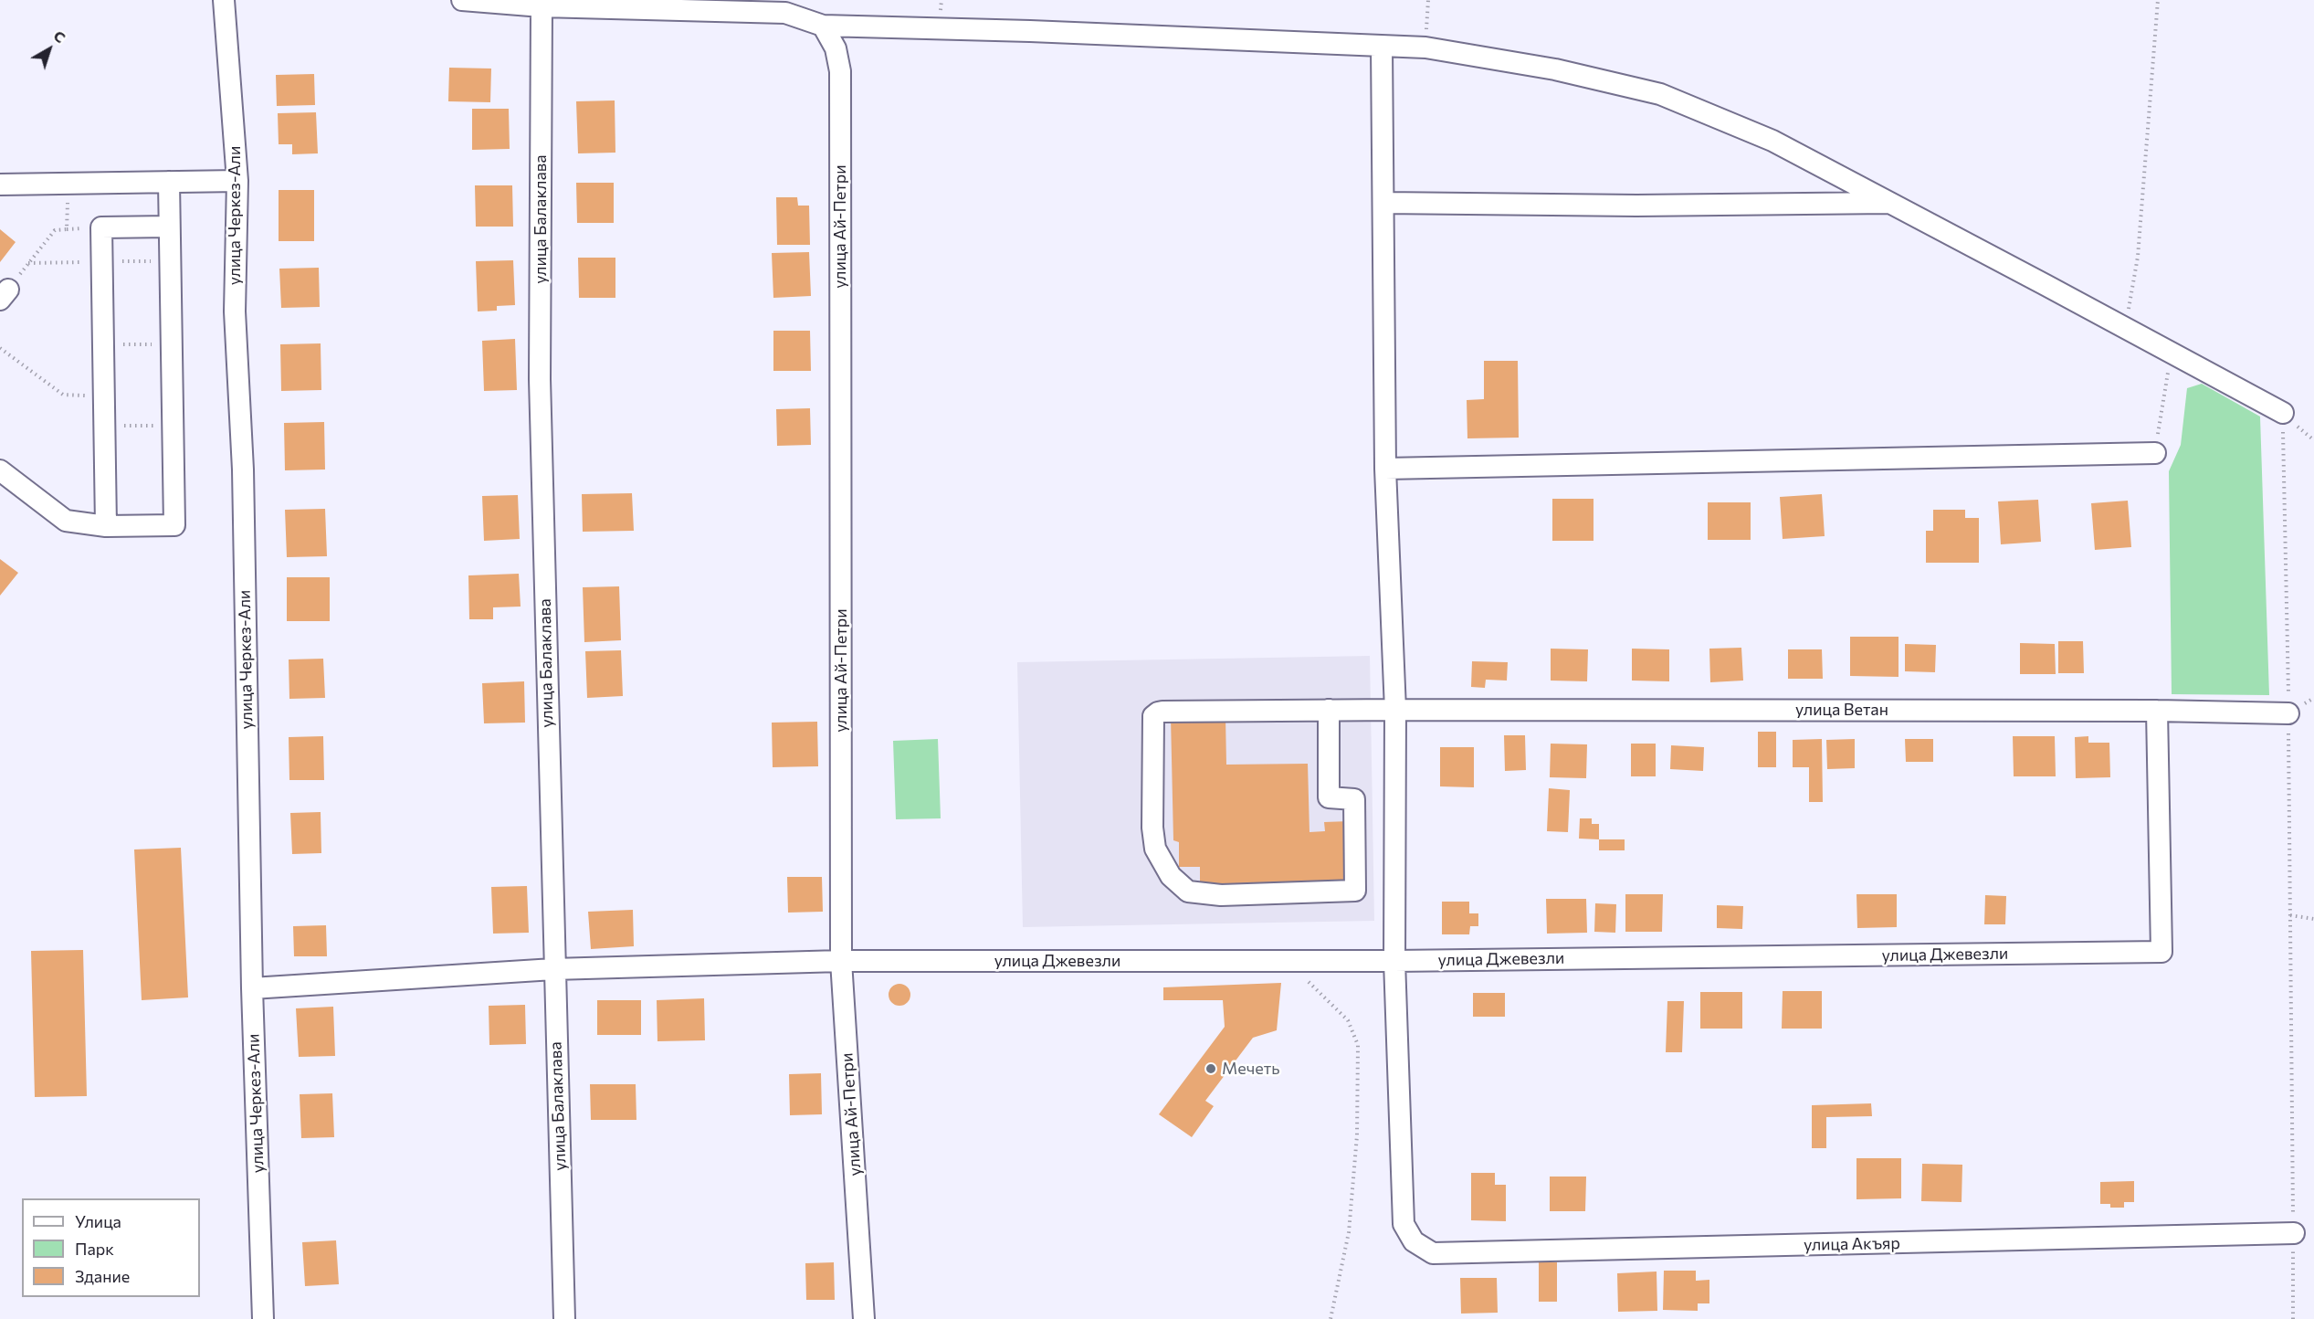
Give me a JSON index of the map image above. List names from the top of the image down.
{
  "streets": {
    "street": [
      "улица Черкез-Али",
      "улица Балаклава",
      "улица Ай-Петри",
      "улица Ветан",
      "улица Джевезли",
      "улица Акъяр"
    ]
  },
  "crossings": [
    ["улица Черкез-Али", "улица Джевезли"],
    ["улица Балаклава", "улица Джевезли"],
    ["улица Ай-Петри", "улица Джевезли"],
    ["улица Ветан", "улица Джевезли"],
    ["улица Джевезли", "улица Акъяр"]
  ],
  "places": ["Мечеть"],
  "legend": ["Улица", "Парк", "Здание"],
  "north": "top right"
}
